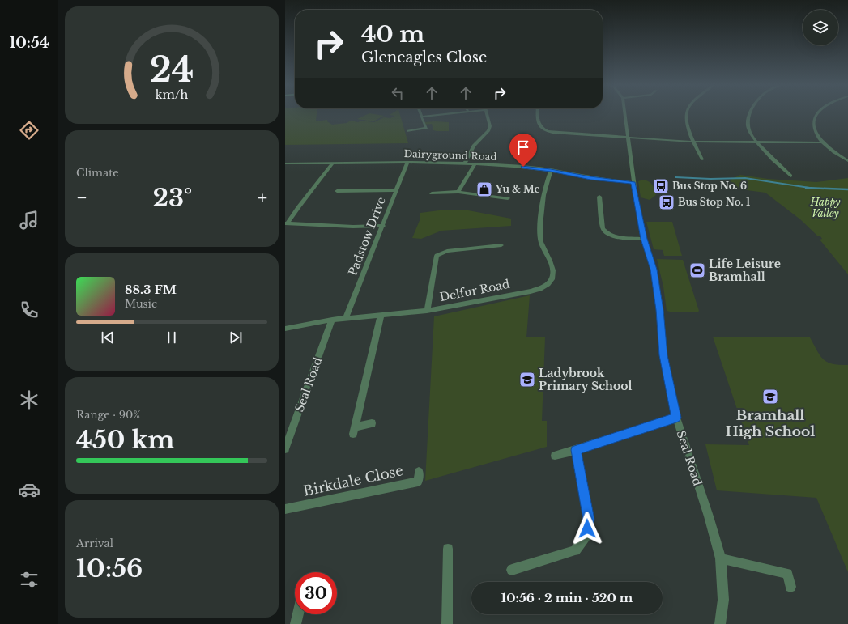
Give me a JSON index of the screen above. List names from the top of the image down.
{
  "streets": {
    "street": [
      "Dairyground Road",
      "Padstow Drive",
      "Delfur Road",
      "Seal Road",
      "Birkdale Close"
    ]
  },
  "crossings": [
    ["Dairyground Road", "Padstow Drive"],
    ["Dairyground Road", "Delfur Road"],
    ["Dairyground Road", "Seal Road"],
    ["Padstow Drive", "Delfur Road"],
    ["Delfur Road", "Seal Road"]
  ],
  "parks": ["Happy Valley"],
  "places": {
    "bus stop": ["Bus Stop No. 6", "Bus Stop No. 1"],
    "shop": ["Yu & Me"],
    "sports": ["Life Leisure Bramhall"],
    "school or university": ["Ladybrook Primary School", "Bramhall High School"]
  },
  "page": {
    "tabs": "10:54",
    "turn": ["40 m", "Gleneagles Close"],
    "tile": [
      "Climate",
      ["Range · 90%", "450 km"],
      ["Arrival", "10:56"]
    ],
    "heat": ["−", "23°", "+"],
    "song": ["88.3 FM", "Music"],
    "limit": "30",
    "trip": "10:56 · 2 min · 520 m",
    "gauge": ["24", "km/h"]
  }
}
